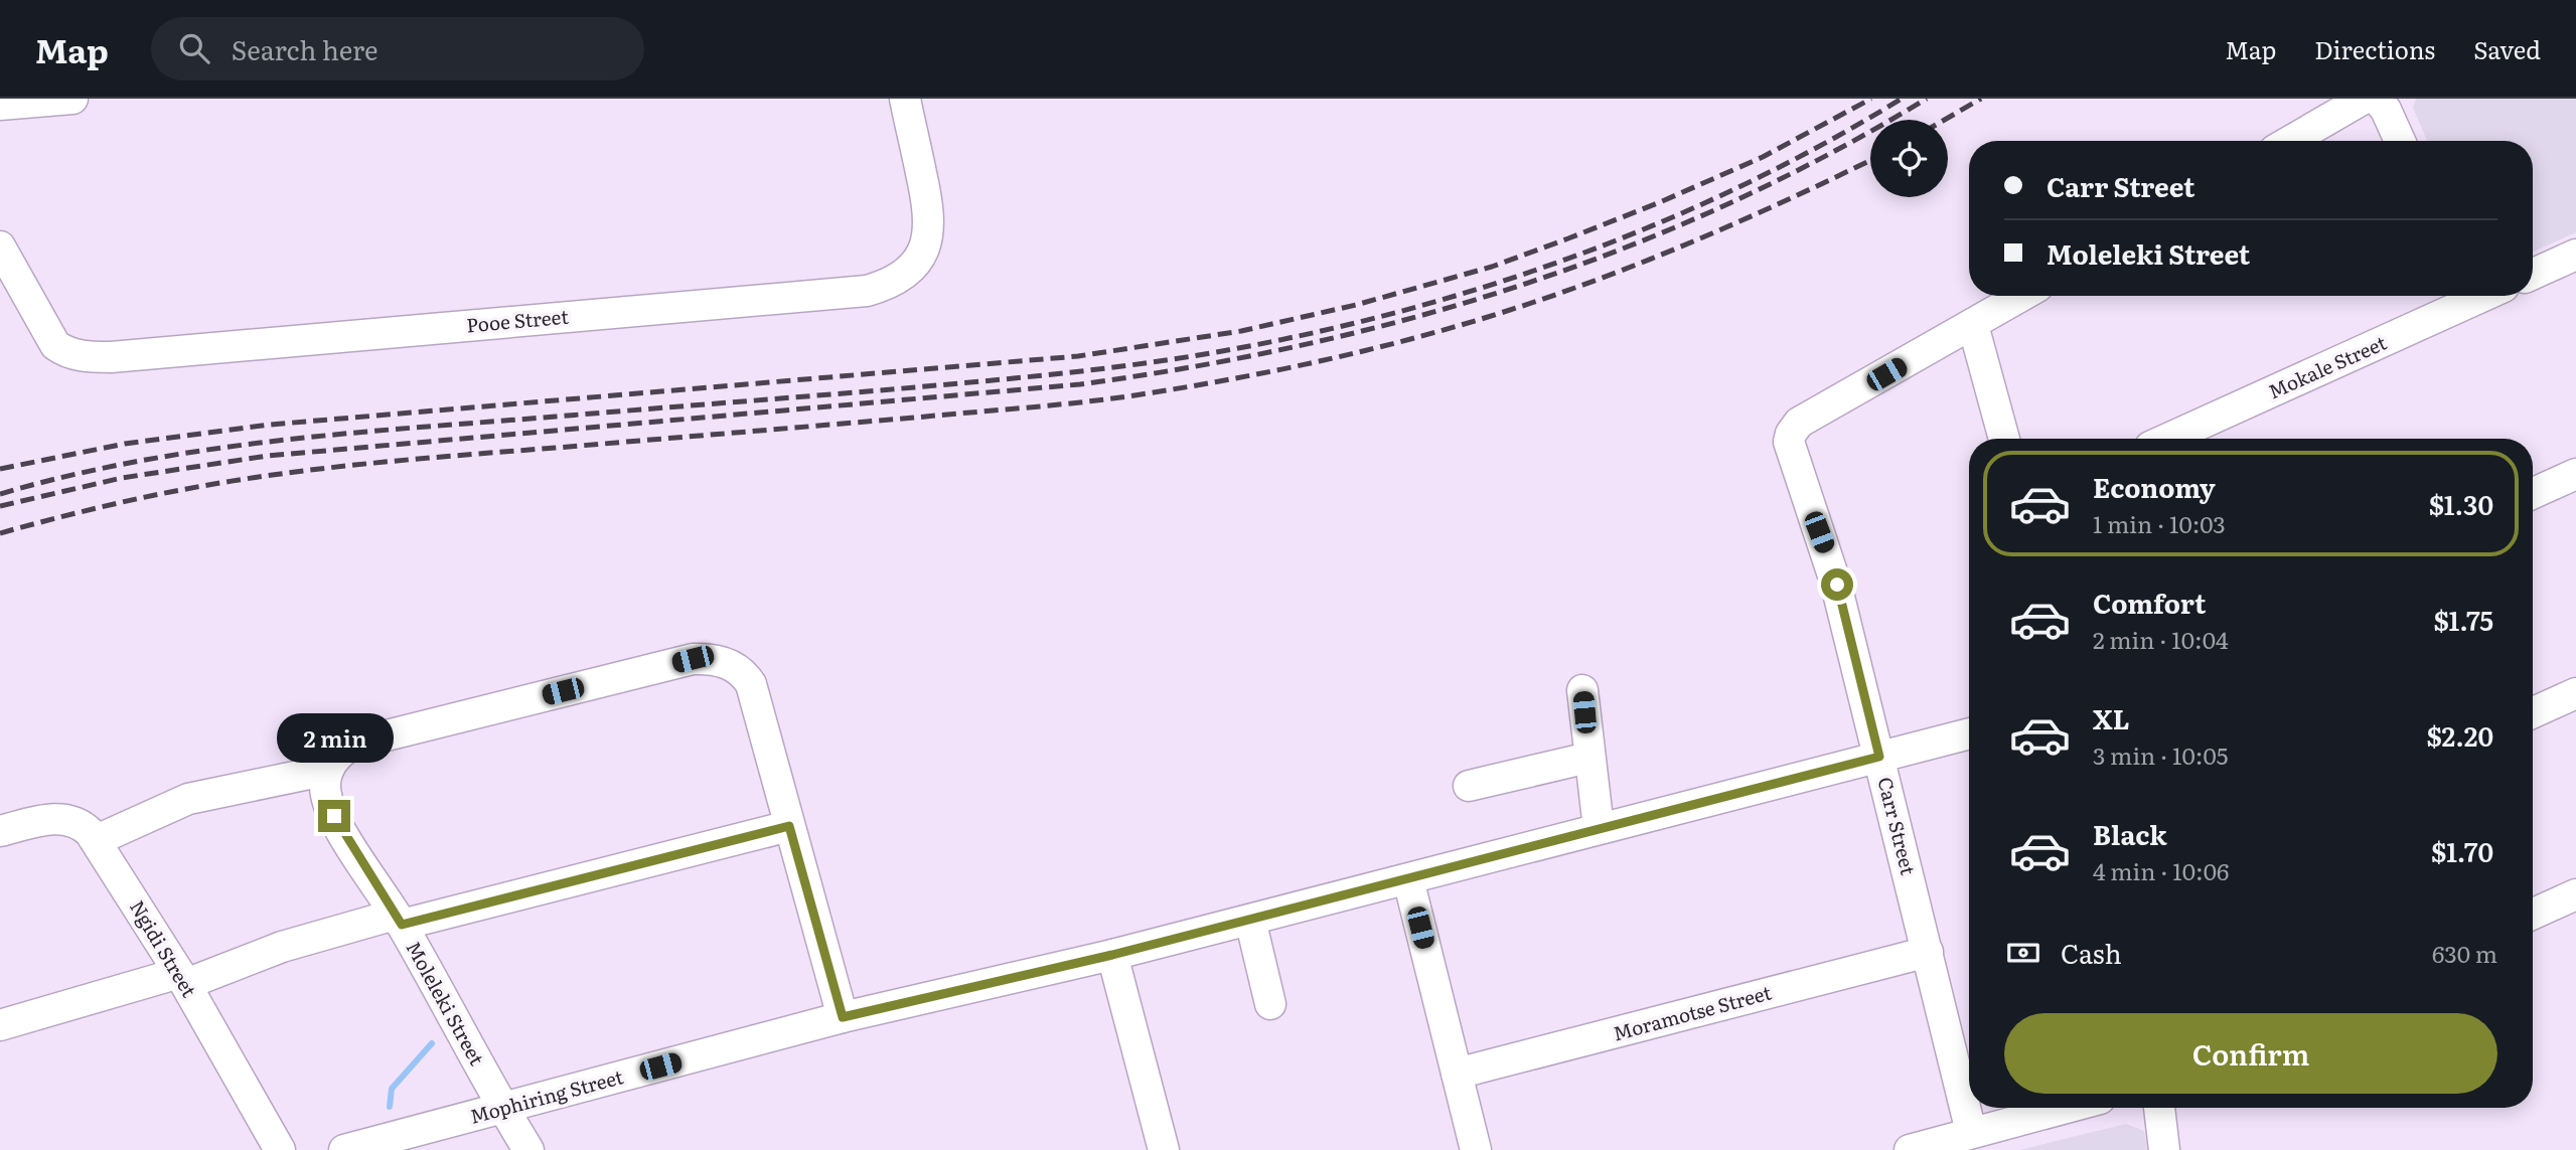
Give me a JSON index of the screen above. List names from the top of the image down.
{
  "streets": {
    "street": [
      "Pooe Street",
      "Mokale Street",
      "Carr Street",
      "Ngidi Street",
      "Moleleki Street",
      "Moramotse Street",
      "Mophiring Street"
    ]
  },
  "crossings": [
    ["Carr Street", "Moramotse Street"],
    ["Carr Street", "Mophiring Street"],
    ["Moleleki Street", "Mophiring Street"]
  ],
  "page": {
    "header": "Map",
    "search": "Search here",
    "nav": ["Map", "Directions", "Saved"],
    "banner": ["Carr Street", "Moleleki Street"],
    "list": [
      {
        "name": "Economy",
        "note": "1 min · 10:03",
        "value": "$1.30"
      },
      {
        "name": "Comfort",
        "note": "2 min · 10:04",
        "value": "$1.75"
      },
      {
        "name": "XL",
        "note": "3 min · 10:05",
        "value": "$2.20"
      },
      {
        "name": "Black",
        "note": "4 min · 10:06",
        "value": "$1.70"
      }
    ],
    "bubble": "2 min",
    "pay": ["Cash", "630 m"],
    "buttons": "Confirm"
  }
}
